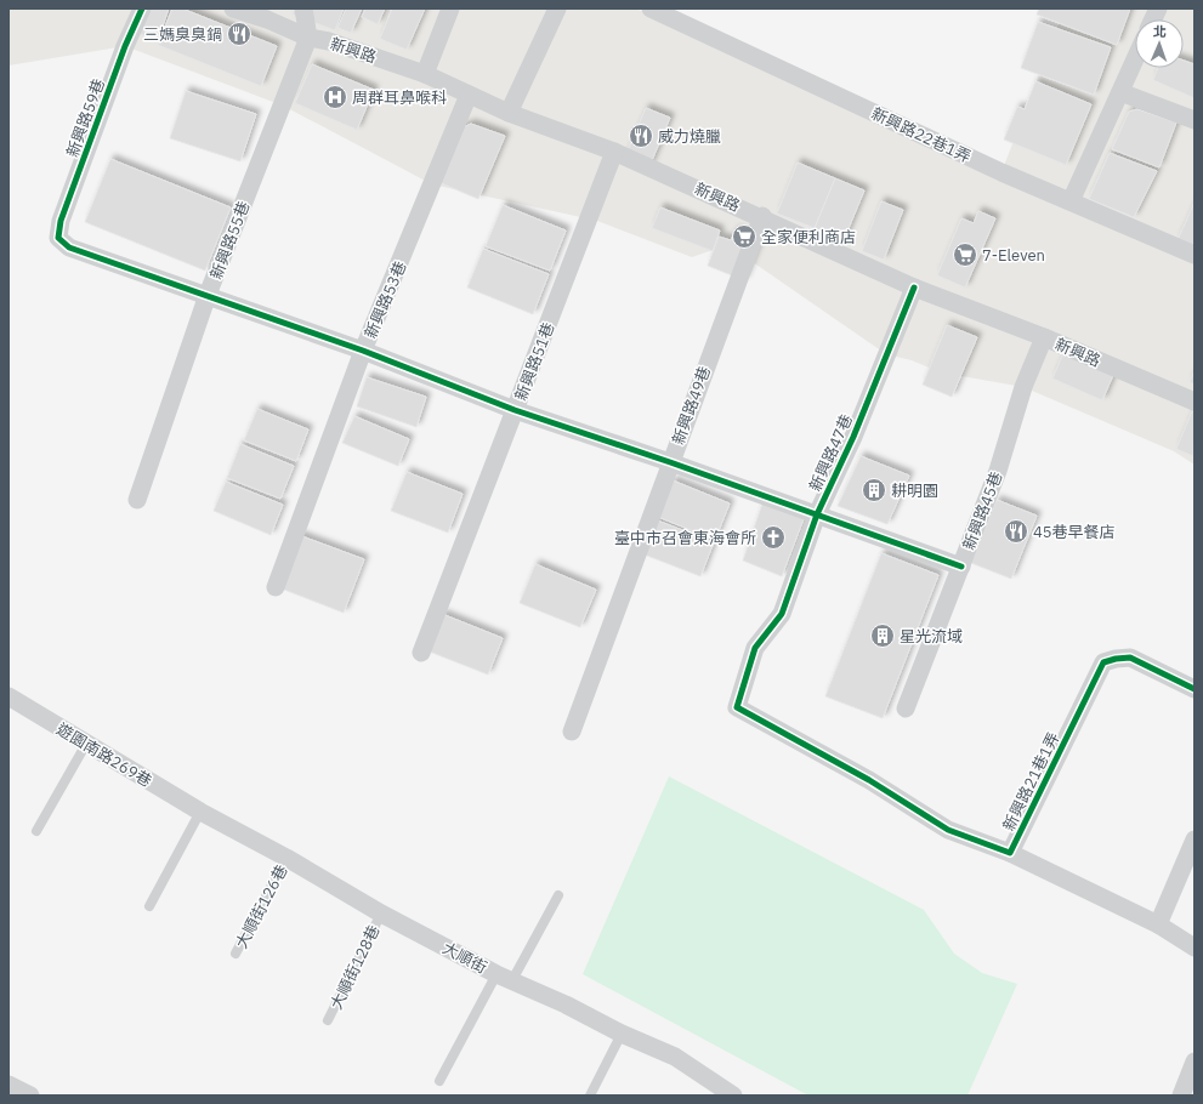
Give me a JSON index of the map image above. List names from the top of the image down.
{
  "streets": {
    "street": [
      "新興路",
      "新興路59巷",
      "新興路22巷1弄",
      "新興路55巷",
      "新興路53巷",
      "新興路51巷",
      "新興路49巷",
      "新興路47巷",
      "新興路45巷",
      "遊園南路269巷",
      "新興路21巷1弄",
      "大順街"
    ],
    "lane": ["大順街126巷", "大順街128巷"]
  },
  "crossings": [
    ["新興路", "新興路55巷"],
    ["新興路", "新興路53巷"],
    ["新興路", "新興路51巷"],
    ["新興路", "新興路49巷"],
    ["新興路", "新興路47巷"],
    ["新興路", "新興路45巷"],
    ["新興路59巷", "新興路55巷"],
    ["新興路47巷", "新興路21巷1弄"],
    ["遊園南路269巷", "大順街"],
    ["大順街126巷", "大順街"],
    ["大順街", "大順街128巷"]
  ],
  "places": {
    "restaurant": ["三媽臭臭鍋", "威力燒臘", "45巷早餐店"],
    "hospital": ["周群耳鼻喉科"],
    "supermarket": ["全家便利商店", "7-Eleven"],
    "building": ["耕明園", "星光流域"],
    "church": ["臺中市召會東海會所"]
  },
  "north": "top"
}
